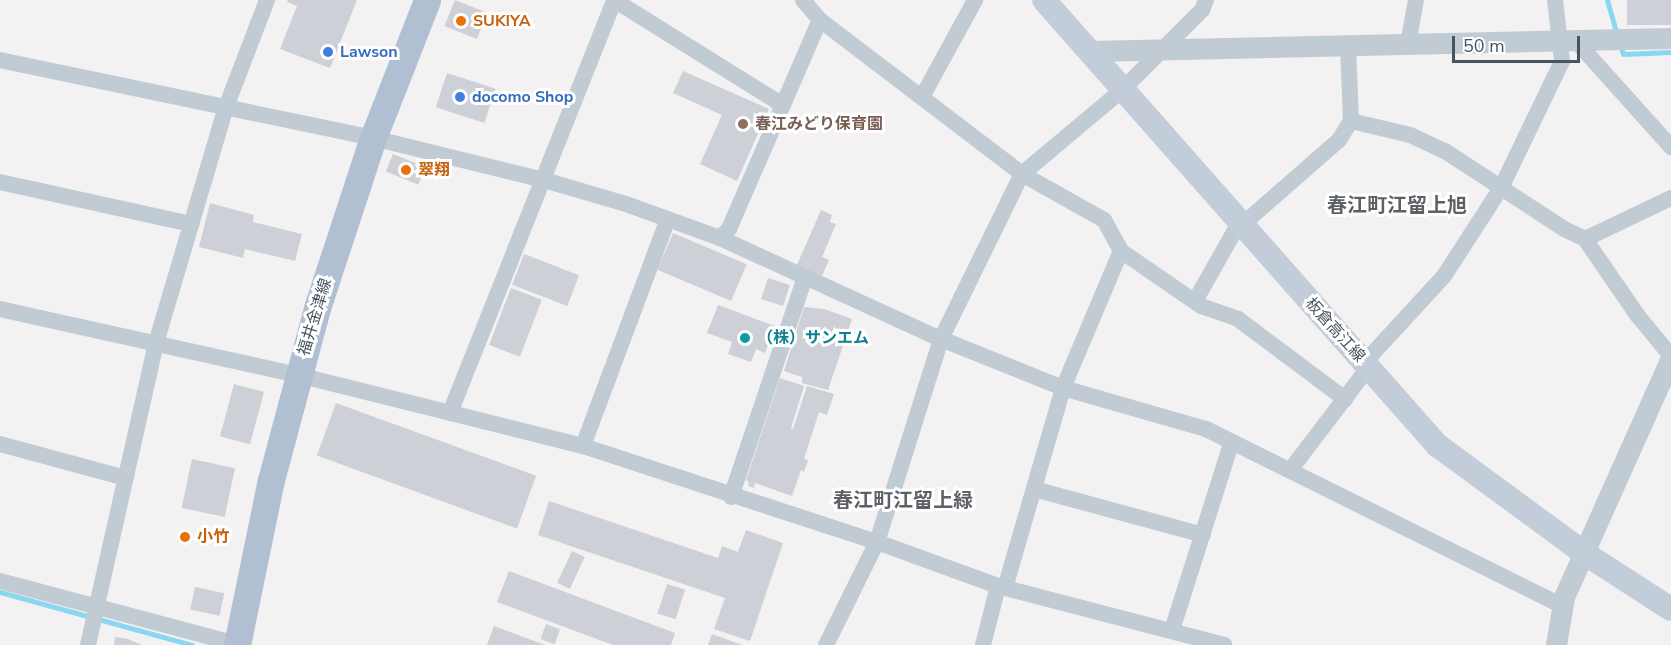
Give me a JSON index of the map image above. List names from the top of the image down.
{
  "streets": {
    "main road": ["福井金津線", "板倉高江線"]
  },
  "districts": ["春江町江留上旭", "春江町江留上緑"],
  "places": [
    "SUKIYA",
    "Lawson",
    "docomo Shop",
    "春江みどり保育園",
    "翠翔",
    "（株）サンエム",
    "小竹"
  ],
  "scale_bar": "50 m"
}
